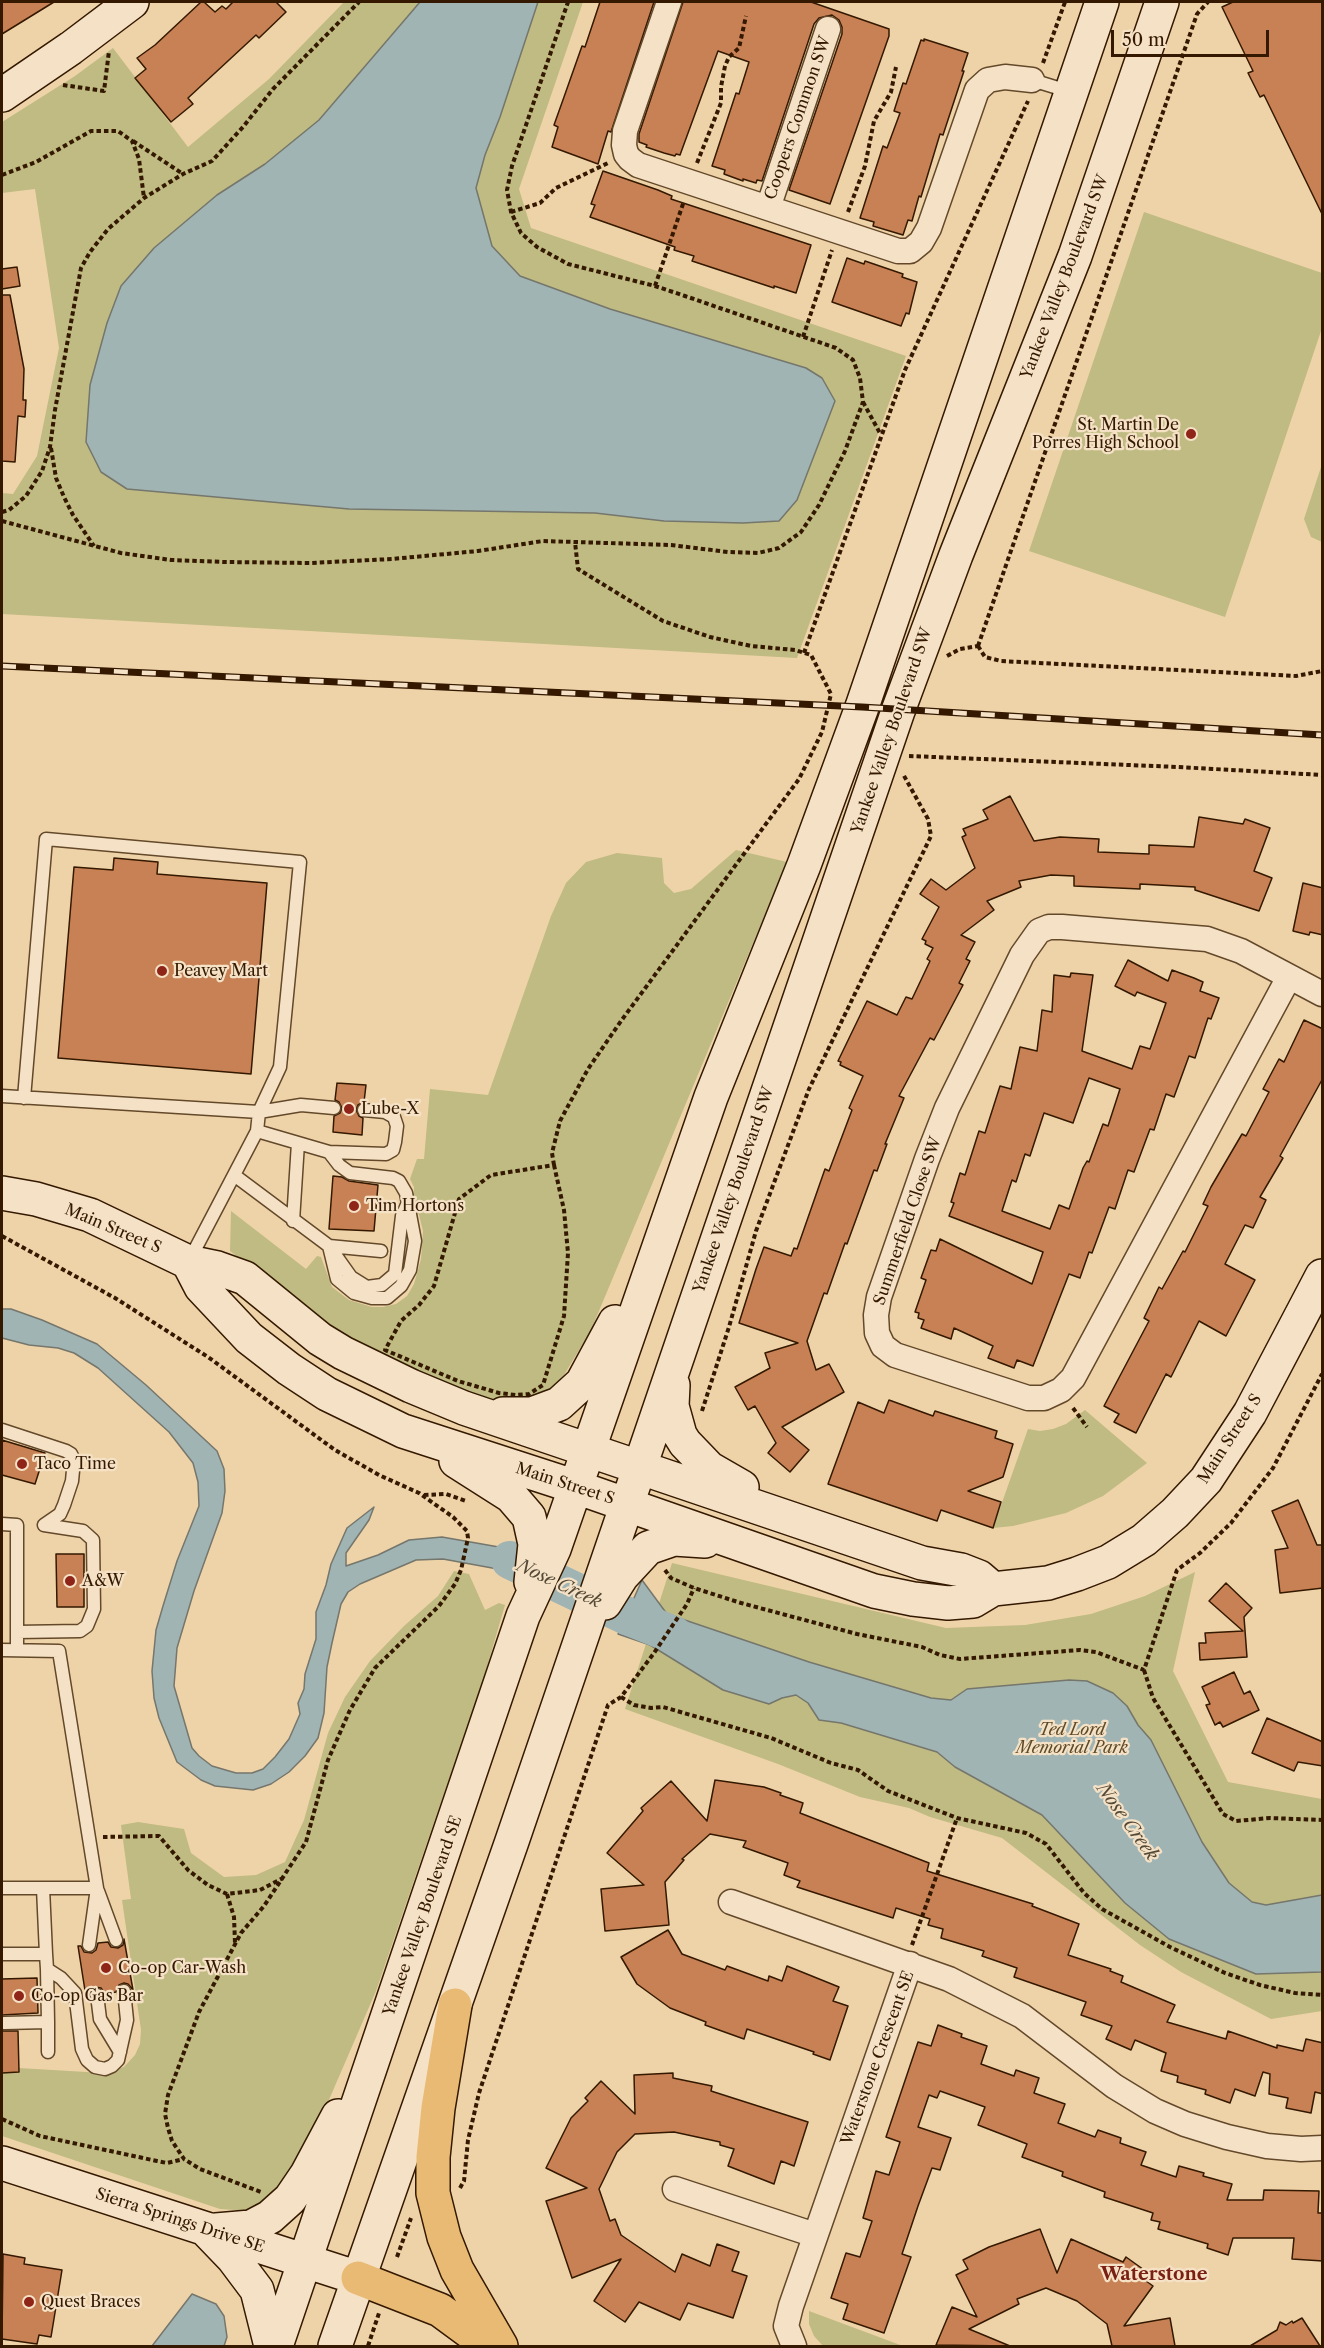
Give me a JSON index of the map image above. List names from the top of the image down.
{
  "streets": {
    "main road": [
      "Yankee Valley Boulevard SW",
      "Main Street S",
      "Yankee Valley Boulevard SE",
      "Sierra Springs Drive SE"
    ],
    "street": ["Coopers Common SW", "Summerfield Close SW", "Waterstone Crescent SE"]
  },
  "crossings": [
    ["Yankee Valley Boulevard SW", "Main Street S"],
    ["Main Street S", "Yankee Valley Boulevard SE"],
    ["Yankee Valley Boulevard SE", "Sierra Springs Drive SE"]
  ],
  "districts": ["Waterstone"],
  "water": ["Nose Creek"],
  "parks": ["Ted Lord Memorial Park"],
  "places": [
    "St. Martin De Porres High School",
    "Peavey Mart",
    "Lube-X",
    "Tim Hortons",
    "Taco Time",
    "A&W",
    "Co-op Car-Wash",
    "Co-op Gas Bar",
    "Quest Braces"
  ],
  "scale_bar": "50 m"
}
